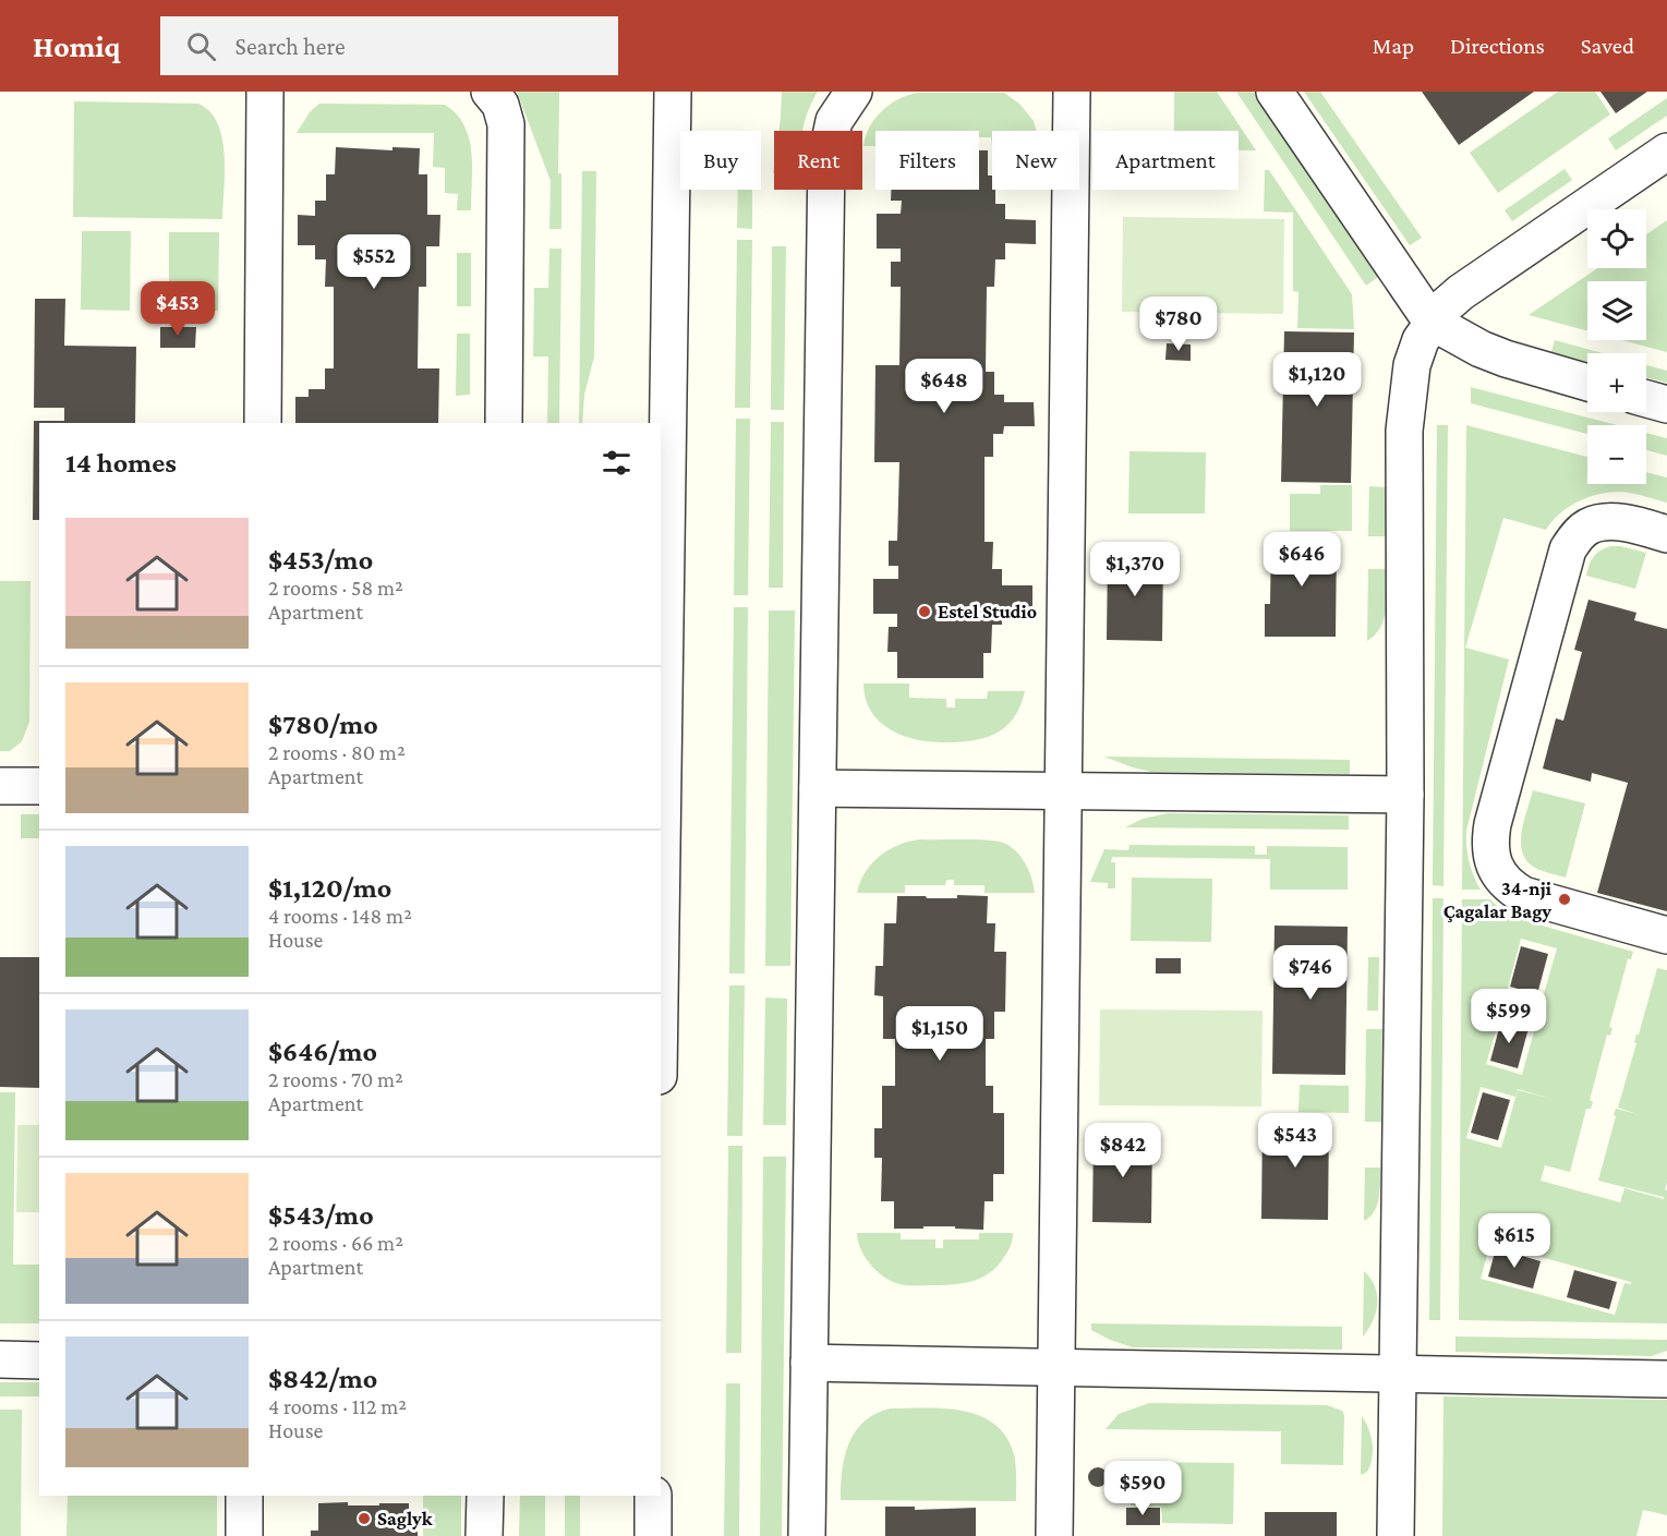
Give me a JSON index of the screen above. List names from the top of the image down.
{
  "places": ["Estel Studio", "34-nji Çagalar Bagy", "Saglyk"],
  "page": {
    "header": "Homiq",
    "search": "Search here",
    "nav": ["Map", "Directions", "Saved"],
    "chip": [
      "Buy",
      "Rent",
      "Filters",
      "New",
      "Apartment"
    ],
    "map_buttons": ["+", "−"],
    "price": [
      "$552",
      "$453",
      "$780",
      "$1,120",
      "$648",
      "$646",
      "$1,370",
      "$746",
      "$599",
      "$1,150",
      "$543",
      "$842",
      "$615",
      "$590"
    ],
    "heading": "14 homes",
    "list": [
      {
        "name": "$453/mo",
        "note": "2 rooms · 58 m² · Apartment"
      },
      {
        "name": "$780/mo",
        "note": "2 rooms · 80 m² · Apartment"
      },
      {
        "name": "$1,120/mo",
        "note": "4 rooms · 148 m² · House"
      },
      {
        "name": "$646/mo",
        "note": "2 rooms · 70 m² · Apartment"
      },
      {
        "name": "$543/mo",
        "note": "2 rooms · 66 m² · Apartment"
      },
      {
        "name": "$842/mo",
        "note": "4 rooms · 112 m² · House"
      }
    ]
  }
}
